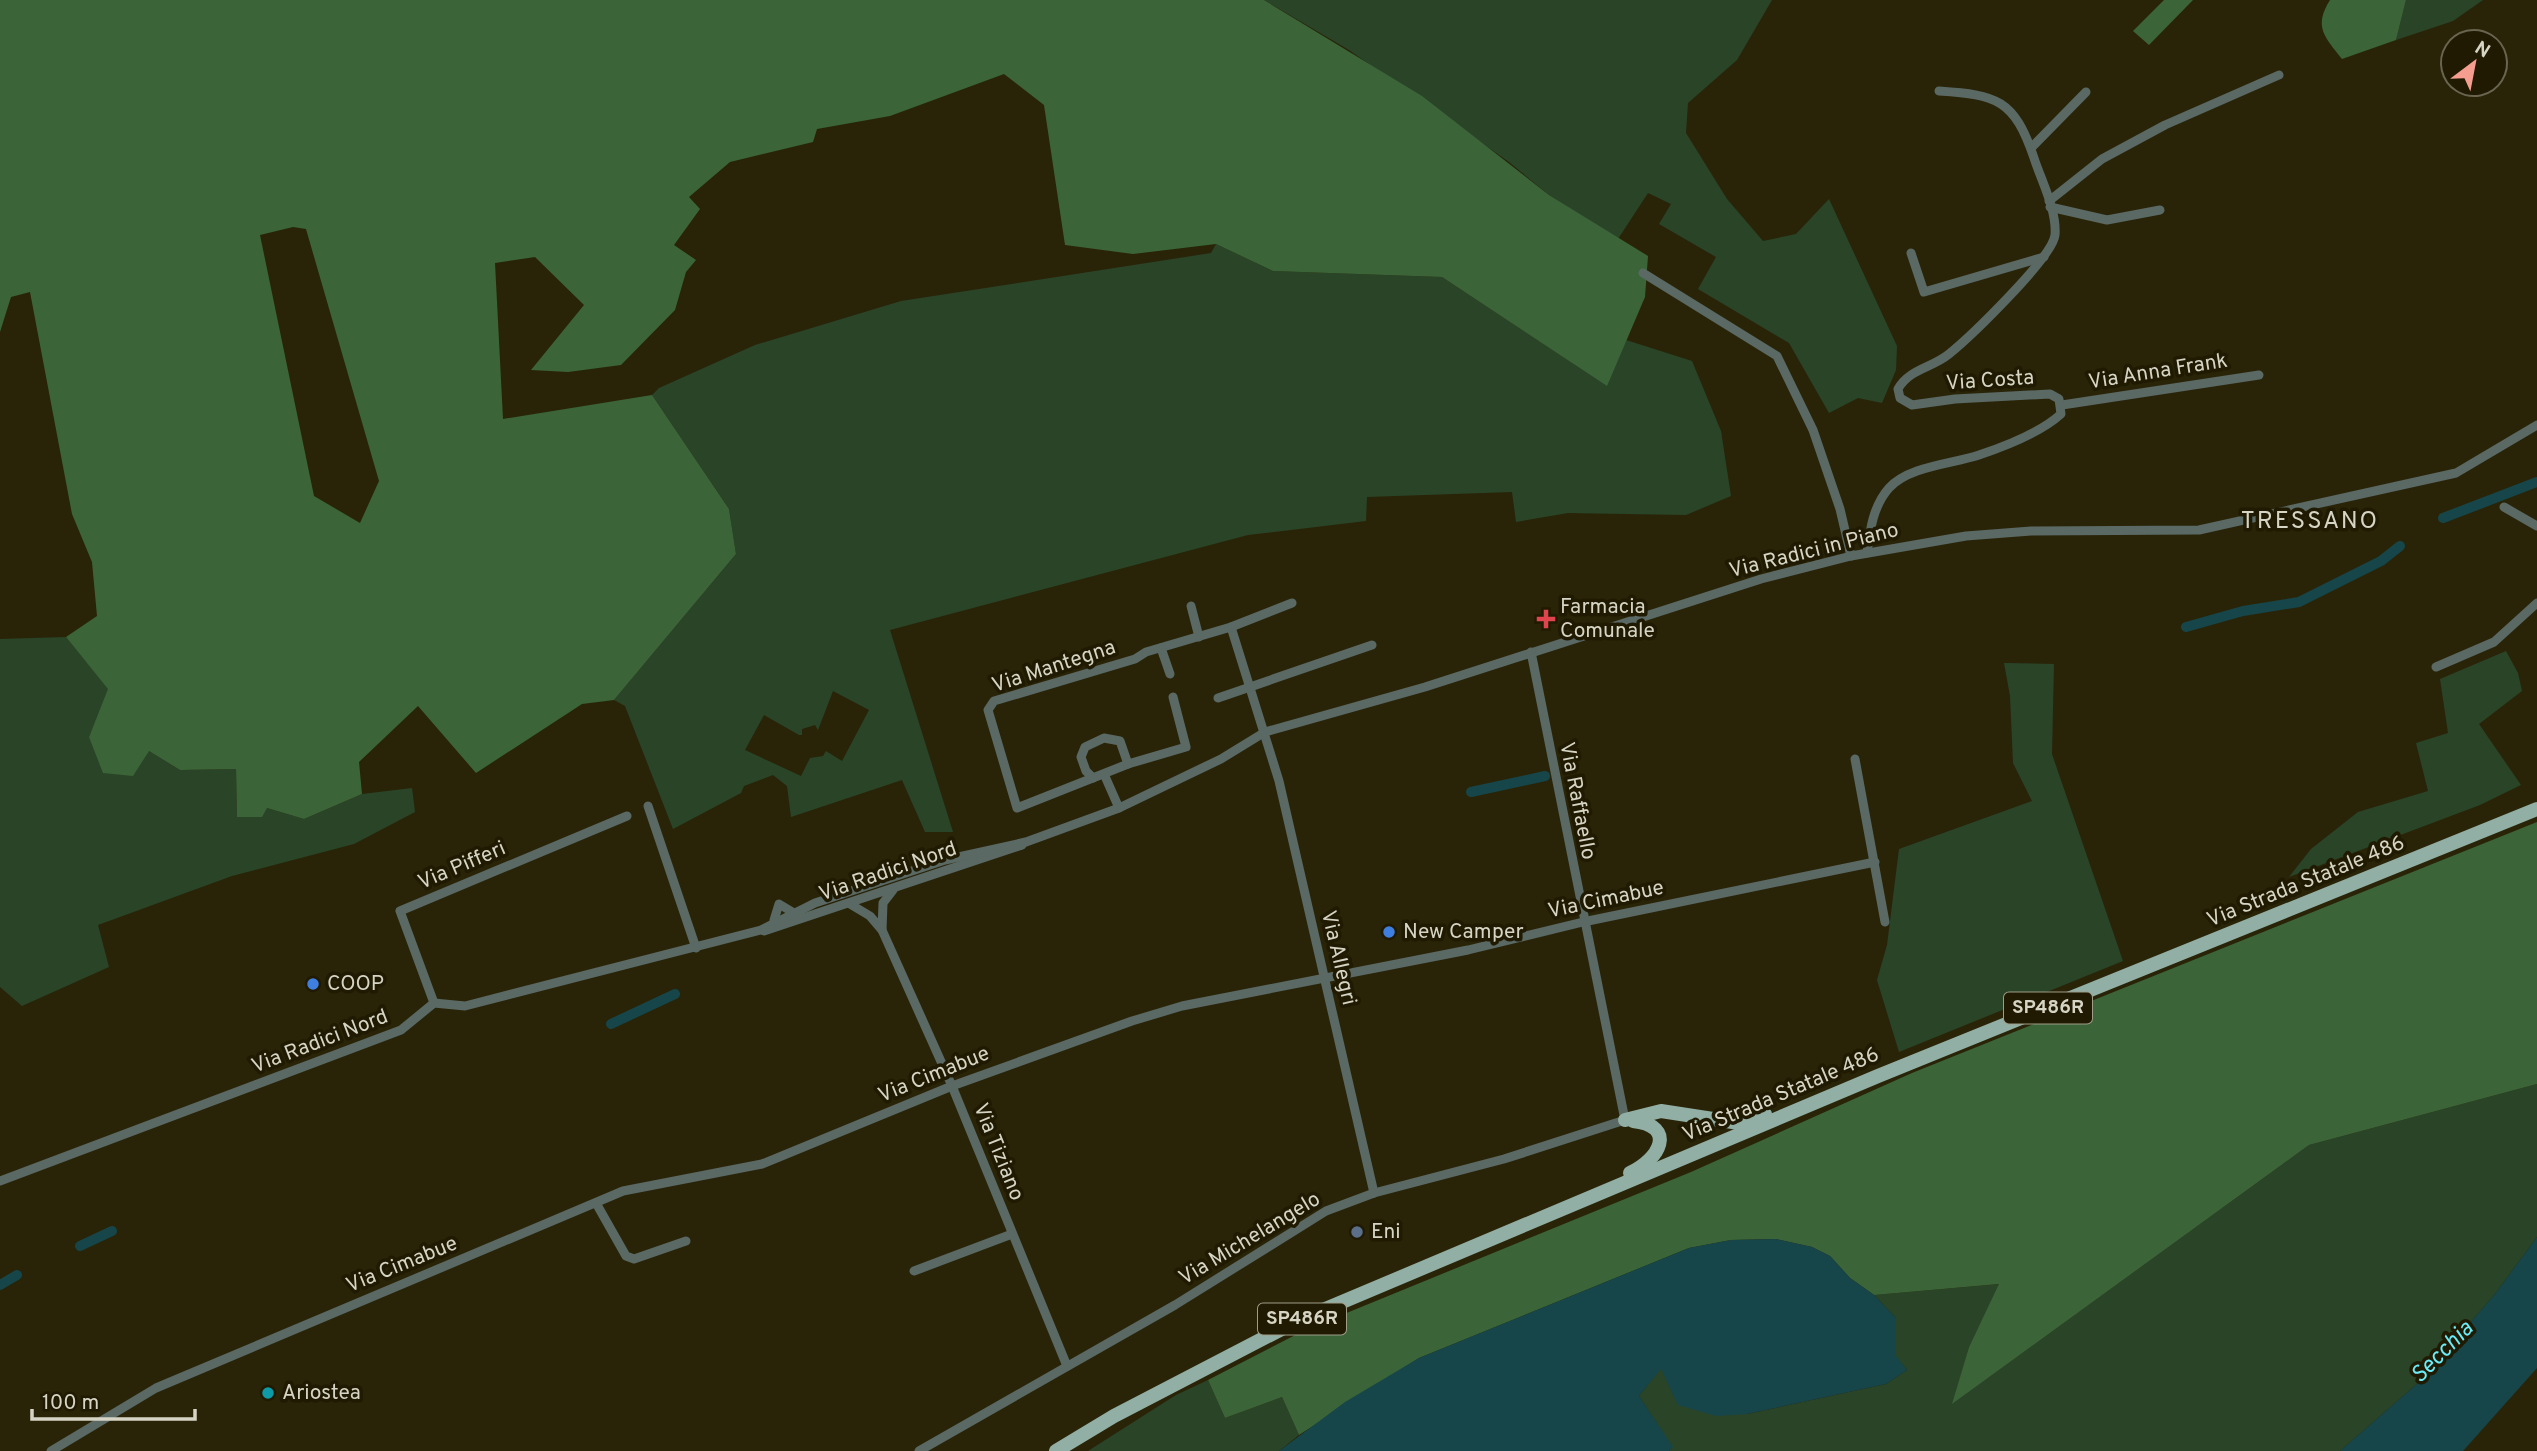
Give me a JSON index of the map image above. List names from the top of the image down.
{
  "streets": {
    "main road": ["Via Strada Statale 486", "SP486R"],
    "street": [
      "Via Anna Frank",
      "Via Costa",
      "Via Radici in Piano",
      "Via Mantegna",
      "Via Raffaello",
      "Via Pifferi",
      "Via Radici Nord",
      "Via Cimabue",
      "Via Allegri",
      "Via Tiziano",
      "Via Michelangelo"
    ]
  },
  "crossings": [
    ["Via Anna Frank", "Via Costa"],
    ["Via Costa", "Via Radici in Piano"],
    ["Via Radici in Piano", "Via Raffaello"],
    ["Via Radici in Piano", "Via Radici Nord"],
    ["Via Radici in Piano", "Via Allegri"],
    ["Via Raffaello", "Via Cimabue"],
    ["Via Raffaello", "Via Michelangelo"],
    ["Via Pifferi", "Via Radici Nord"],
    ["Via Cimabue", "Via Allegri"],
    ["Via Cimabue", "Via Tiziano"],
    ["Via Allegri", "Via Michelangelo"],
    ["Via Tiziano", "Via Michelangelo"]
  ],
  "districts": ["TRESSANO"],
  "water": ["Secchia"],
  "places": {
    "health": ["Farmacia Comunale"],
    "other": [
      "New Camper",
      "COOP",
      "Eni",
      "Ariostea"
    ]
  },
  "scale_bar": "100 m",
  "north": "top right"
}
